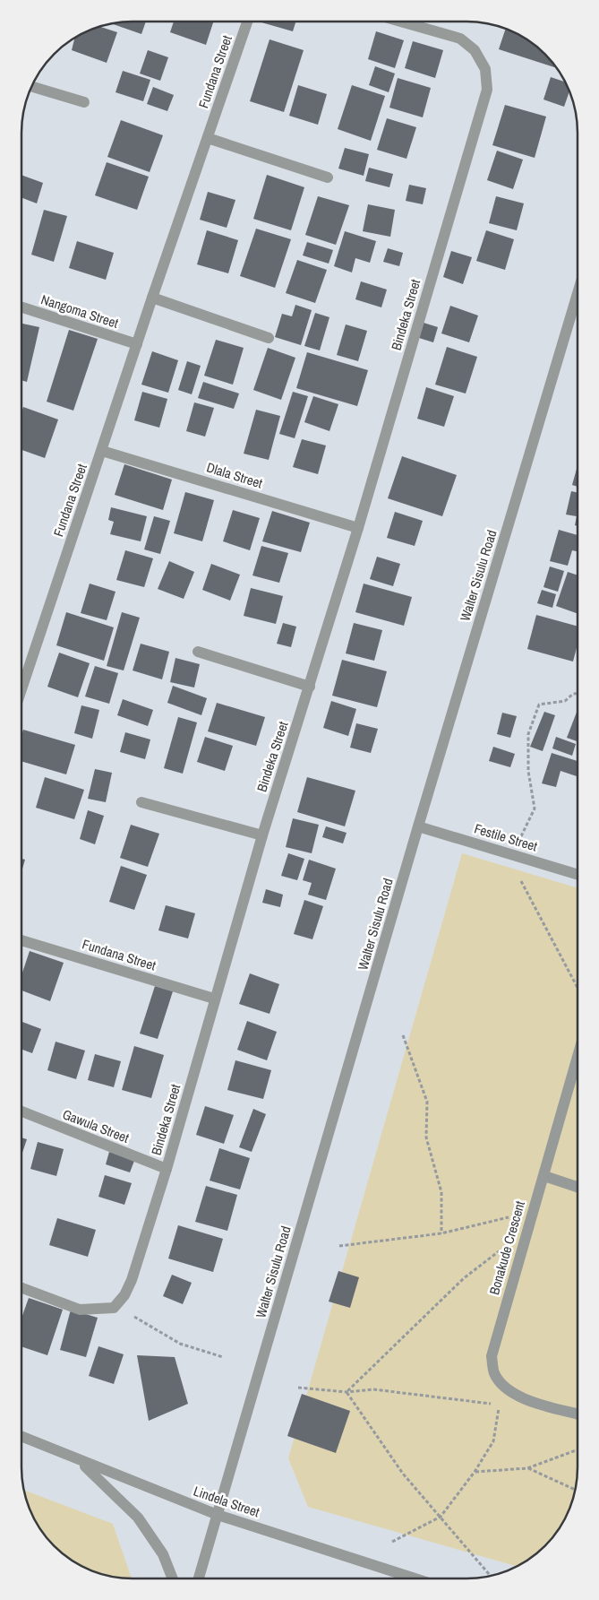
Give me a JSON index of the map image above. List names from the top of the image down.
{
  "streets": {
    "street": [
      "Fundana Street",
      "Nangoma Street",
      "Bindeka Street",
      "Dlala Street",
      "Walter Sisulu Road",
      "Festile Street",
      "Gawula Street",
      "Bonakude Crescent",
      "Lindela Street"
    ]
  },
  "crossings": [
    ["Fundana Street", "Nangoma Street"],
    ["Fundana Street", "Bindeka Street"],
    ["Fundana Street", "Dlala Street"],
    ["Bindeka Street", "Dlala Street"],
    ["Bindeka Street", "Gawula Street"],
    ["Walter Sisulu Road", "Festile Street"],
    ["Walter Sisulu Road", "Lindela Street"]
  ]
}
